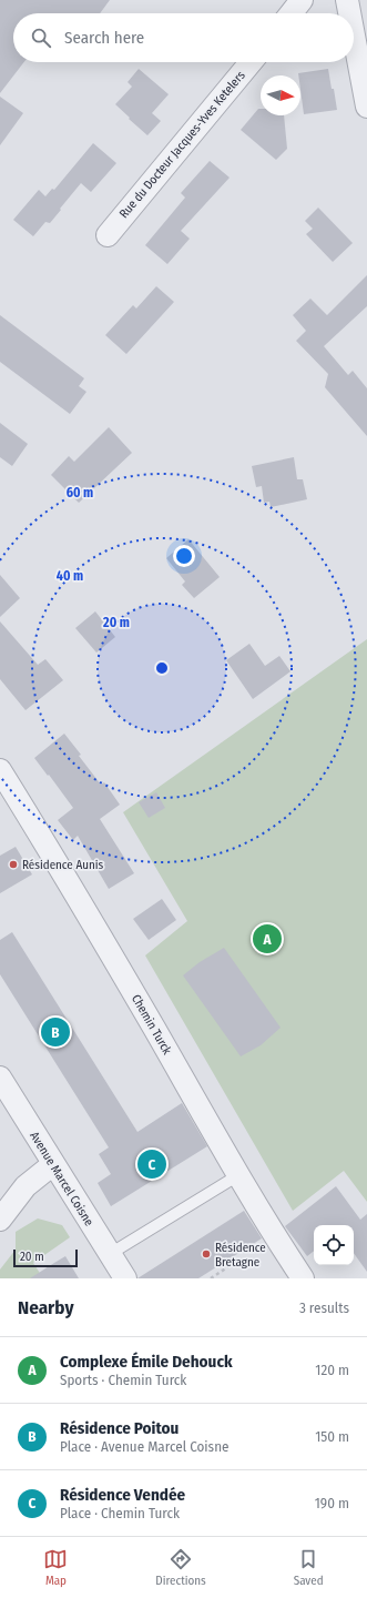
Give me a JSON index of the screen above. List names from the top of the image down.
{
  "streets": {
    "street": ["Rue du Docteur Jacques-Yves Ketelers", "Chemin Turck", "Avenue Marcel Coisne"]
  },
  "places": ["Résidence Aunis", "Résidence Bretagne"],
  "scale_bar": "20 m",
  "north": "right",
  "page": {
    "search": "Search here",
    "pins": ["A", "B", "C"],
    "scale": "20 m",
    "heading": ["Nearby", "3 results"],
    "list": [
      {
        "mark": "A",
        "name": "Complexe Émile Dehouck",
        "note": "Sports · Chemin Turck",
        "value": "120 m"
      },
      {
        "mark": "B",
        "name": "Résidence Poitou",
        "note": "Place · Avenue Marcel Coisne",
        "value": "150 m"
      },
      {
        "mark": "C",
        "name": "Résidence Vendée",
        "note": "Place · Chemin Turck",
        "value": "190 m"
      }
    ],
    "nav": ["Map", "Directions", "Saved"]
  },
  "rings": ["60 m", "40 m", "20 m"]
}
